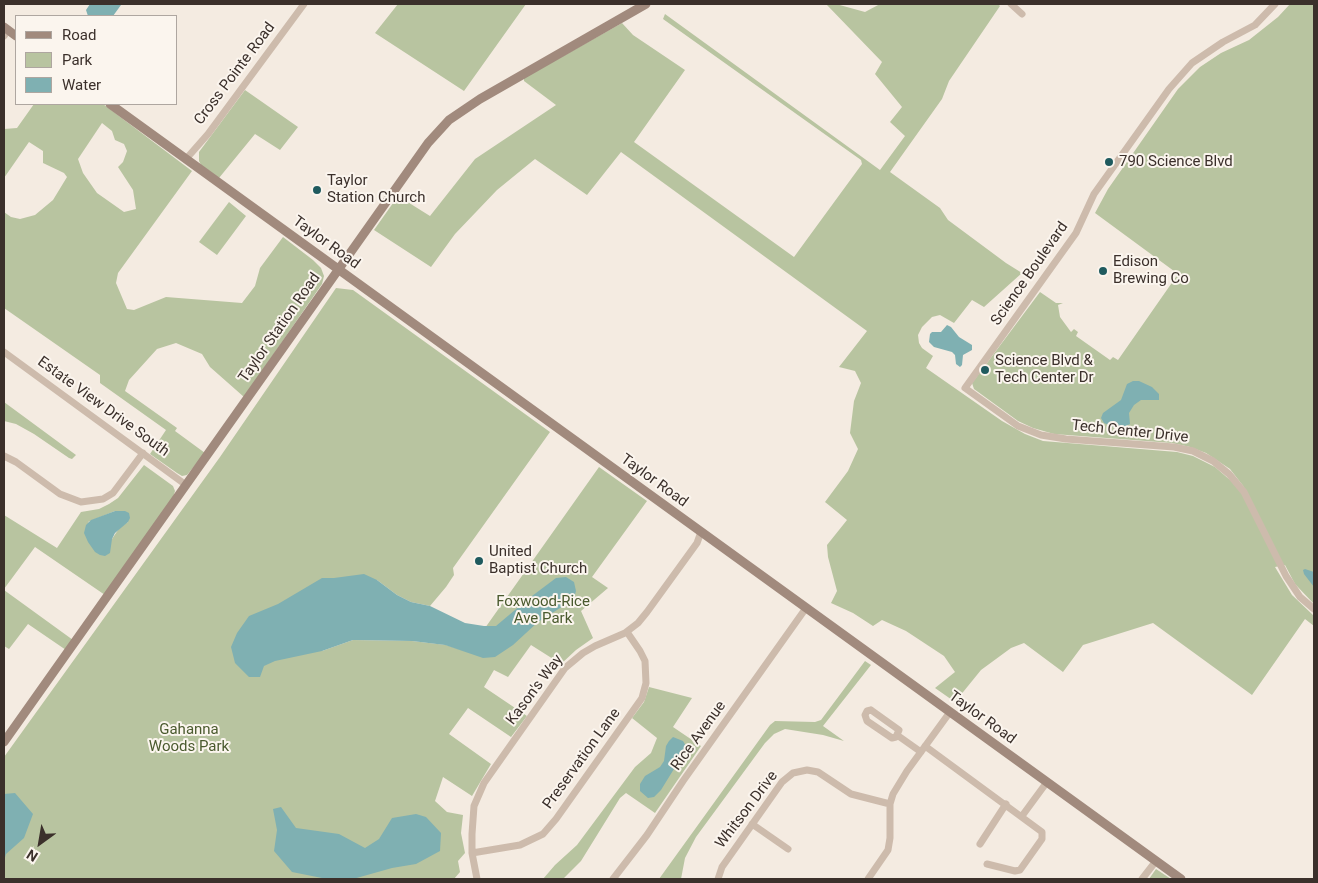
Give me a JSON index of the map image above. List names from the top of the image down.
{
  "streets": {
    "main road": ["Taylor Road", "Taylor Station Road"],
    "street": [
      "Cross Pointe Road",
      "Science Boulevard",
      "Estate View Drive South",
      "Tech Center Drive",
      "Kason's Way",
      "Rice Avenue",
      "Preservation Lane",
      "Whitson Drive"
    ]
  },
  "crossings": [
    ["Cross Pointe Road", "Taylor Road"],
    ["Taylor Road", "Taylor Station Road"],
    ["Taylor Road", "Kason's Way"],
    ["Taylor Road", "Rice Avenue"],
    ["Science Boulevard", "Tech Center Drive"],
    ["Taylor Station Road", "Estate View Drive South"],
    ["Kason's Way", "Preservation Lane"]
  ],
  "parks": ["Foxwood-Rice Ave Park", "Gahanna Woods Park"],
  "places": [
    "790 Science Blvd",
    "Taylor Station Church",
    "Edison Brewing Co",
    "Science Blvd & Tech Center Dr",
    "United Baptist Church"
  ],
  "legend": ["Road", "Park", "Water"],
  "north": "bottom left"
}
